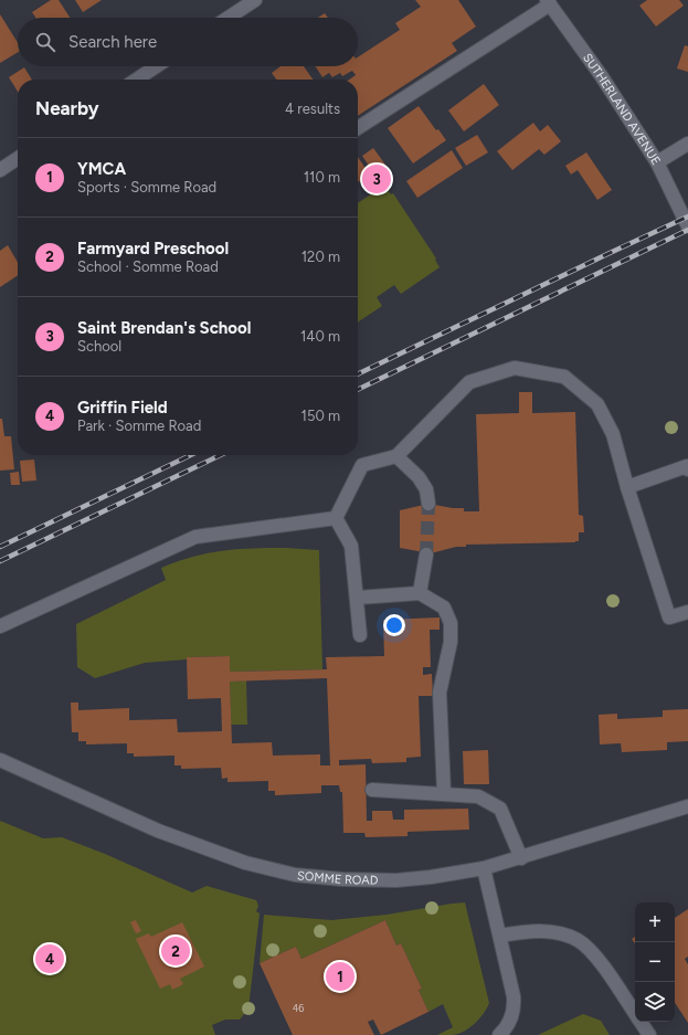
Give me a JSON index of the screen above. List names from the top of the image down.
{
  "streets": {
    "street": ["SUTHERLAND AVENUE", "SOMME ROAD"]
  },
  "house_numbers": ["46"],
  "page": {
    "search": "Search here",
    "heading": ["Nearby", "4 results"],
    "list": [
      {
        "mark": "1",
        "name": "YMCA",
        "note": "Sports · Somme Road",
        "value": "110 m"
      },
      {
        "mark": "2",
        "name": "Farmyard Preschool",
        "note": "School · Somme Road",
        "value": "120 m"
      },
      {
        "mark": "3",
        "name": "Saint Brendan's School",
        "note": "School",
        "value": "140 m"
      },
      {
        "mark": "4",
        "name": "Griffin Field",
        "note": "Park · Somme Road",
        "value": "150 m"
      }
    ],
    "pins": [
      "3",
      "2",
      "4",
      "1"
    ],
    "map_buttons": ["+", "−"]
  }
}
